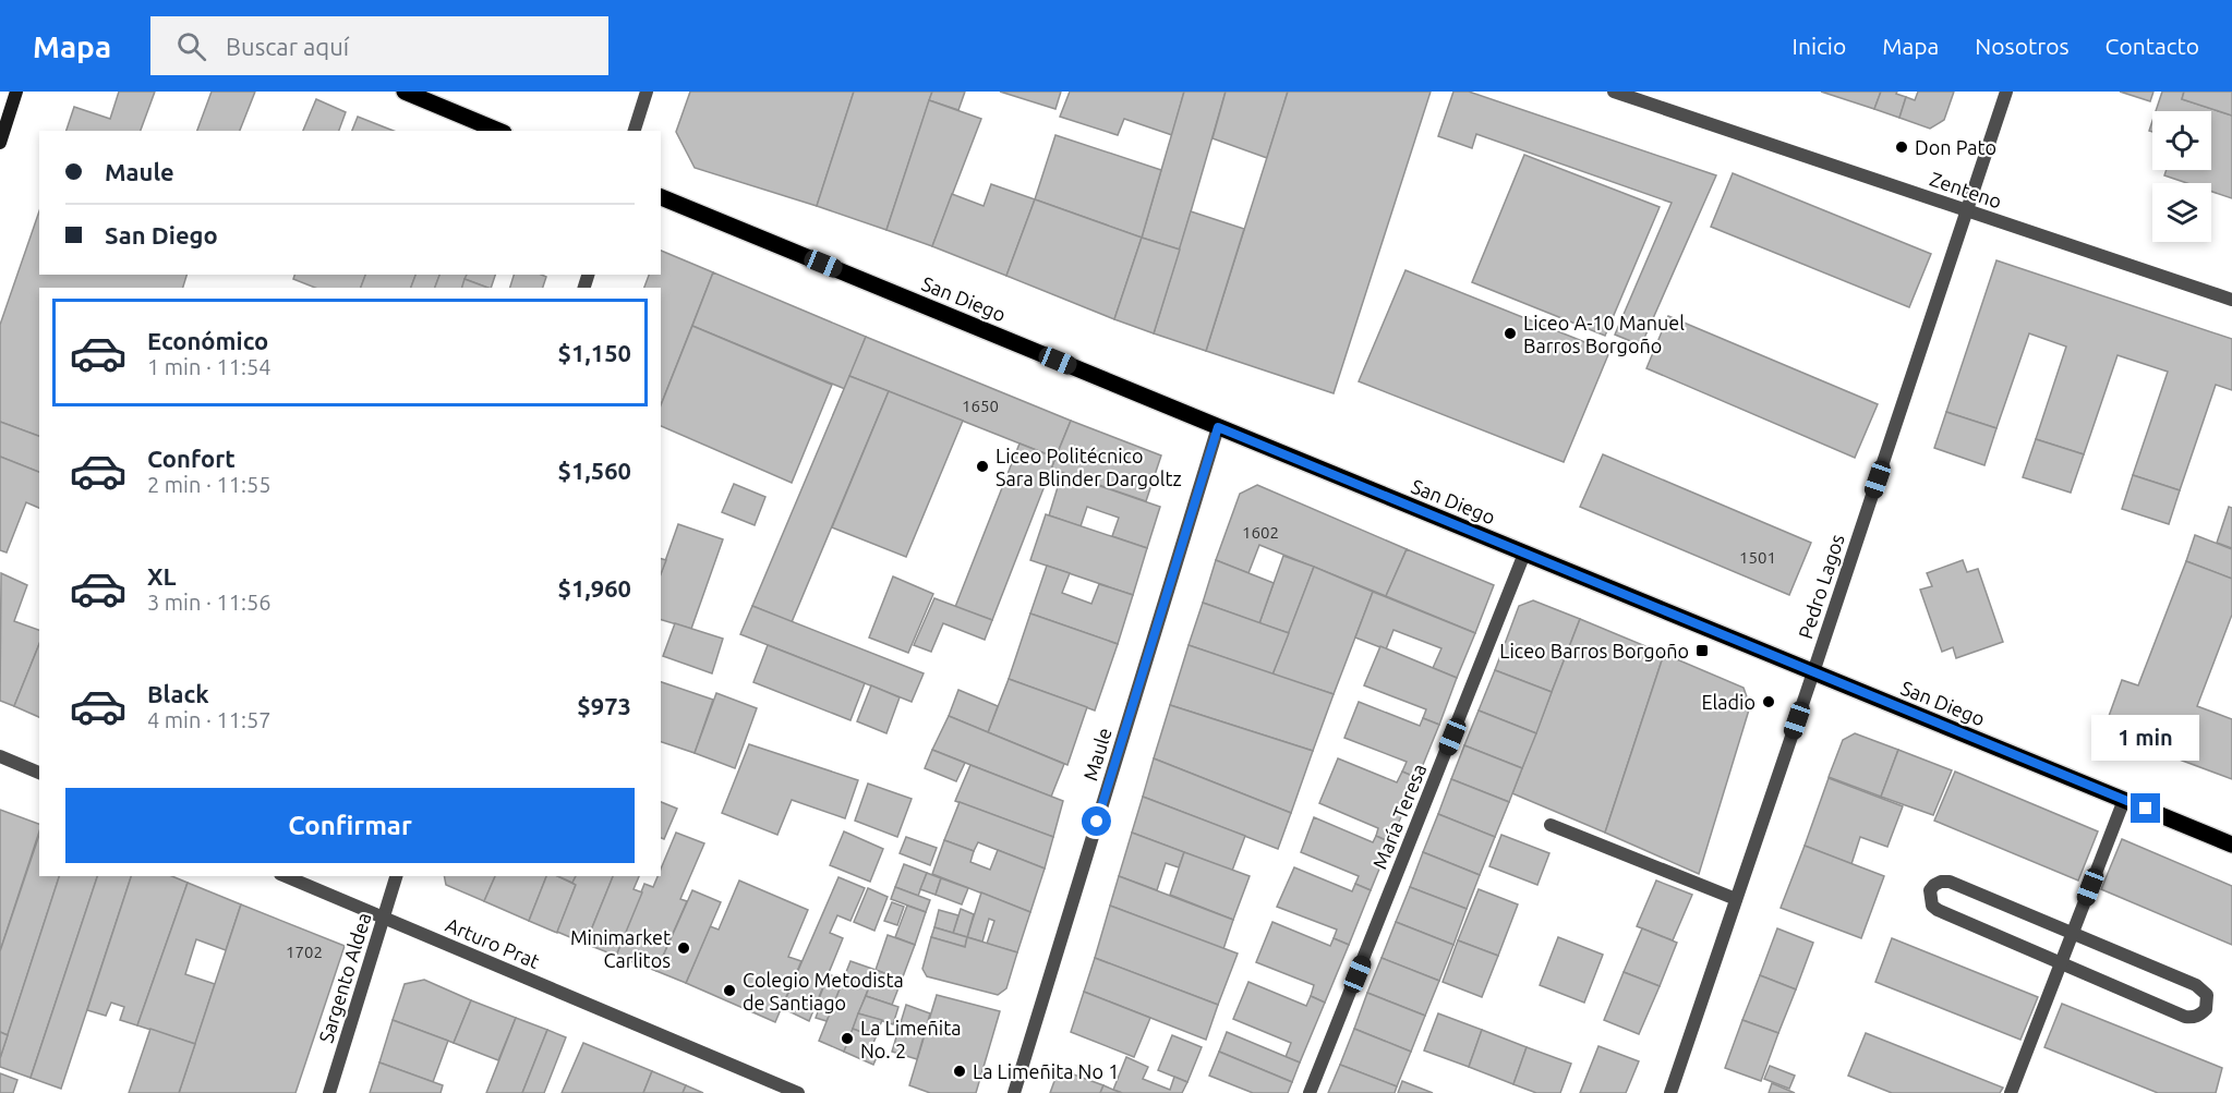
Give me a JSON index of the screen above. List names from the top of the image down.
{
  "streets": {
    "main road": ["San Diego"],
    "street": [
      "Zenteno",
      "Pedro Lagos",
      "Maule",
      "María Teresa",
      "Arturo Prat",
      "Sargento Aldea"
    ]
  },
  "crossings": [
    ["Zenteno", "Pedro Lagos"],
    ["San Diego", "Pedro Lagos"],
    ["San Diego", "Maule"],
    ["San Diego", "María Teresa"],
    ["Arturo Prat", "Sargento Aldea"]
  ],
  "places": {
    "other": [
      "Don Pato",
      "Liceo A-10 Manuel Barros Borgoño",
      "Liceo Politécnico Sara Blinder Dargoltz",
      "Eladio",
      "Minimarket Carlitos",
      "Colegio Metodista de Santiago",
      "La Limeñita No. 2",
      "La Limeñita No 1"
    ],
    "transit": ["Liceo Barros Borgoño"]
  },
  "house_numbers": [
    "1650",
    "1602",
    "1501",
    "1702"
  ],
  "page": {
    "header": "Mapa",
    "search": "Buscar aquí",
    "nav": [
      "Inicio",
      "Mapa",
      "Nosotros",
      "Contacto"
    ],
    "banner": ["Maule", "San Diego"],
    "list": [
      {
        "name": "Económico",
        "note": "1 min · 11:54",
        "value": "$1,150"
      },
      {
        "name": "Confort",
        "note": "2 min · 11:55",
        "value": "$1,560"
      },
      {
        "name": "XL",
        "note": "3 min · 11:56",
        "value": "$1,960"
      },
      {
        "name": "Black",
        "note": "4 min · 11:57",
        "value": "$973"
      }
    ],
    "bubble": "1 min",
    "buttons": "Confirmar"
  }
}
